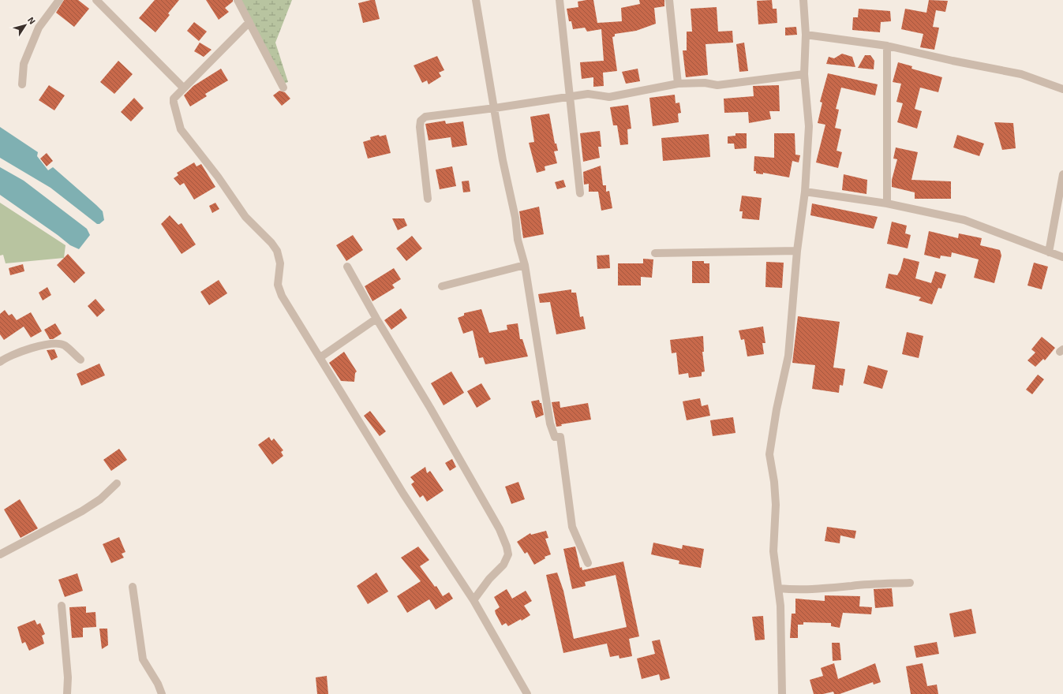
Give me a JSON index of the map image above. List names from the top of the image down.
{
  "north": "top right"
}
